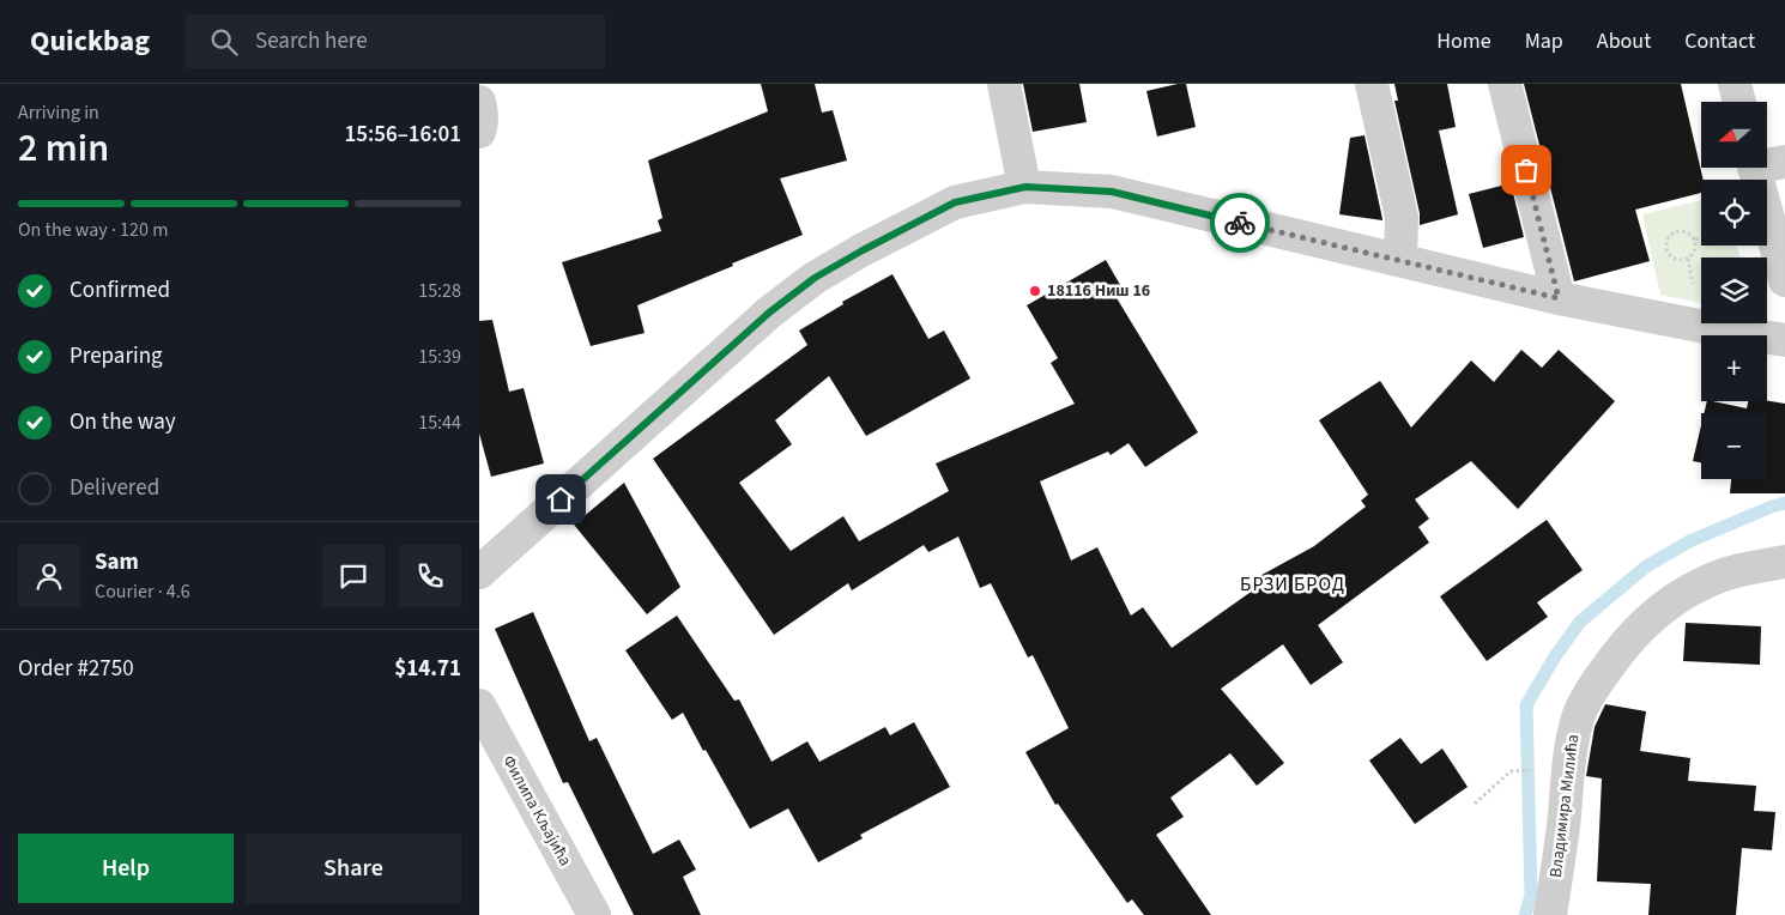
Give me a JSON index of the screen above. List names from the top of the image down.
{
  "streets": {
    "street": ["Владимира Милића", "Филипа Кљајића"]
  },
  "districts": ["БРЗИ БРОД"],
  "places": ["18116 Ниш 16"],
  "north": "left",
  "page": {
    "header": "Quickbag",
    "search": "Search here",
    "nav": [
      "Home",
      "Map",
      "About",
      "Contact"
    ],
    "heading": ["2 min", "Arriving in", "15:56–16:01"],
    "panel": [
      "Sam",
      "Courier · 4.6",
      "Order #2750",
      "$14.71"
    ],
    "map_buttons": ["+", "−"],
    "bar": "On the way · 120 m",
    "list": [
      ["Confirmed", "15:28"],
      ["Preparing", "15:39"],
      ["On the way", "15:44"],
      "Delivered"
    ],
    "buttons": ["Help", "Share"]
  }
}
